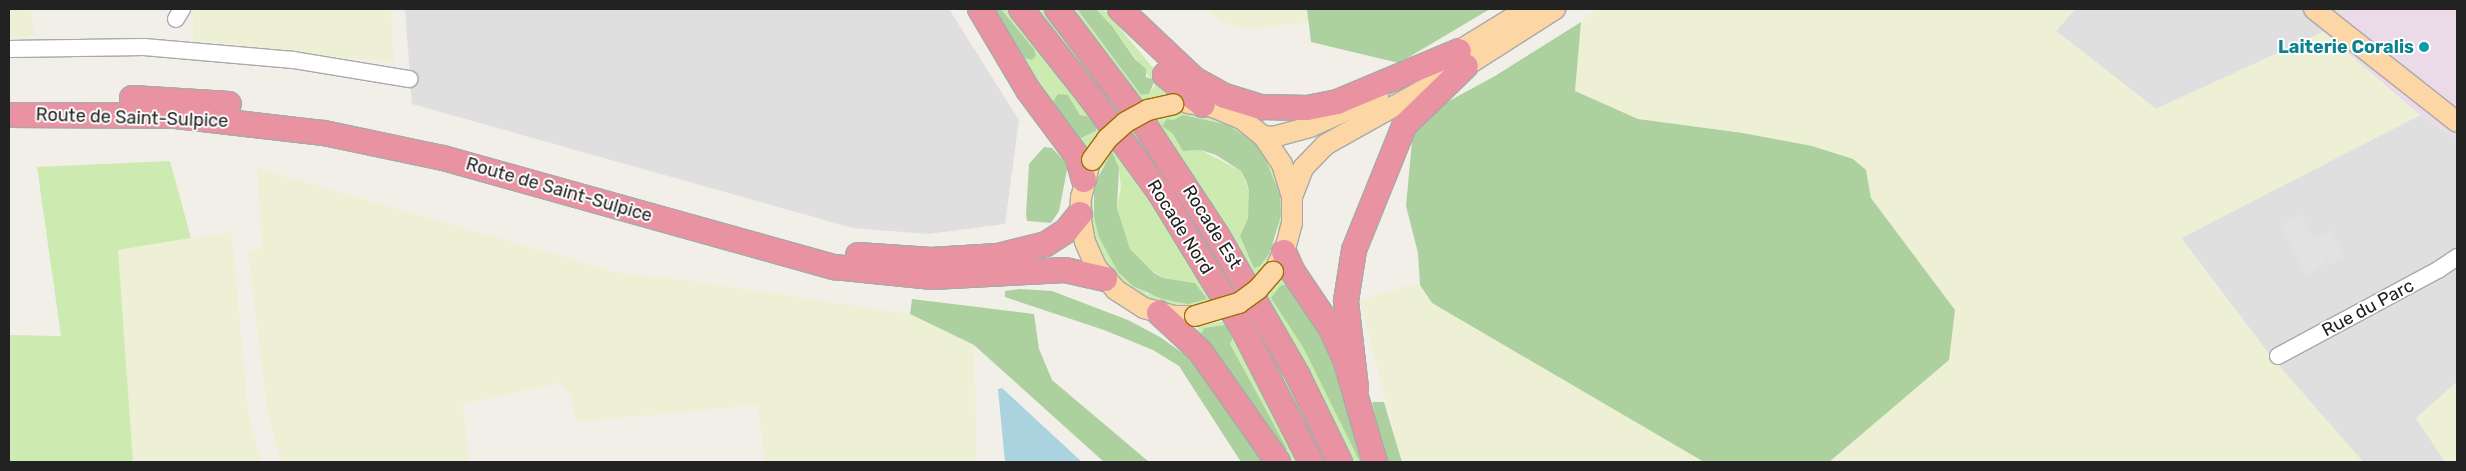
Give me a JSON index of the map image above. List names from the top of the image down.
{
  "streets": {
    "highway": ["Route de Saint-Sulpice", "Rocade Nord", "Rocade Est"],
    "street": ["Rue du Parc"]
  },
  "places": ["Laiterie Coralis"]
}
